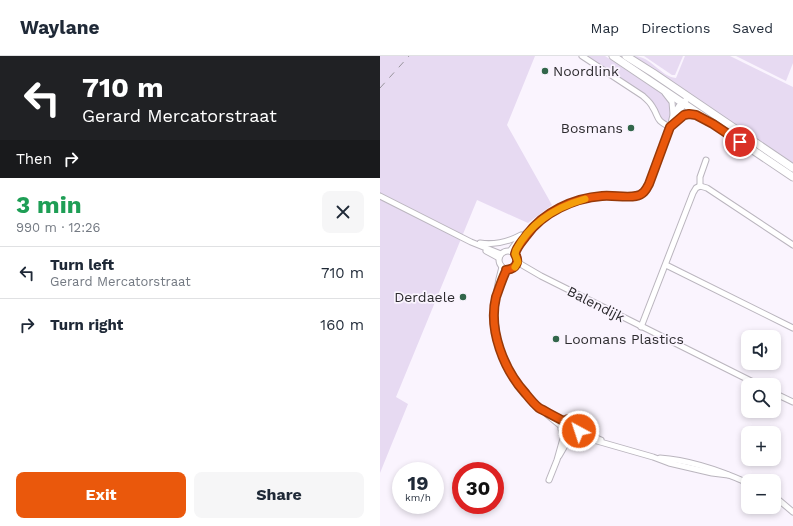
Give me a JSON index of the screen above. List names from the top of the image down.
{
  "streets": {
    "street": ["Balendijk"]
  },
  "places": [
    "Noordlink",
    "Bosmans",
    "Derdaele",
    "Loomans Plastics"
  ],
  "page": {
    "header": "Waylane",
    "nav": ["Map", "Directions", "Saved"],
    "turn": ["710 m", "Gerard Mercatorstraat"],
    "then": "Then",
    "heading": ["3 min", "990 m · 12:26"],
    "list": [
      {
        "name": "Turn left",
        "note": "Gerard Mercatorstraat",
        "value": "710 m"
      },
      {
        "name": "Turn right",
        "value": "160 m"
      }
    ],
    "map_buttons": ["+", "−"],
    "speed": "19 km/h",
    "limit": "30",
    "buttons": ["Exit", "Share"]
  }
}
